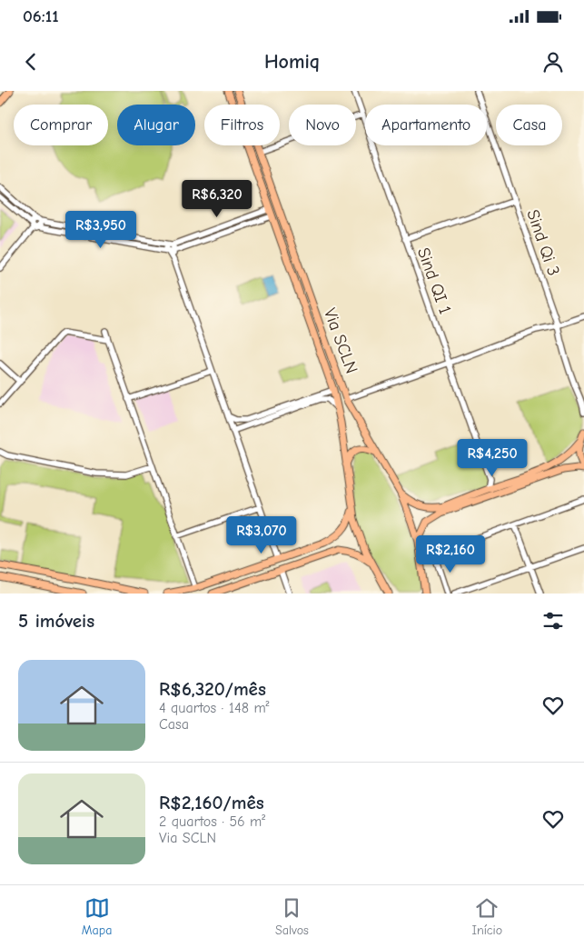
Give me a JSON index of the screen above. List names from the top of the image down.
{
  "streets": {
    "main road": ["Via SCLN"],
    "street": ["Sind Qi 3", "Sind QI 1"]
  },
  "page": {
    "status": "06:11",
    "header": "Homiq",
    "chip": [
      "Comprar",
      "Alugar",
      "Filtros",
      "Novo",
      "Apartamento",
      "Casa"
    ],
    "price": [
      "R$6,320",
      "R$3,950",
      "R$4,250",
      "R$3,070",
      "R$2,160"
    ],
    "heading": "5 imóveis",
    "list": [
      {
        "name": "R$6,320/mês",
        "note": "4 quartos · 148 m² · Casa"
      },
      {
        "name": "R$2,160/mês",
        "note": "2 quartos · 56 m² · Via SCLN"
      }
    ],
    "tabs": ["Mapa", "Salvos", "Início"]
  }
}
